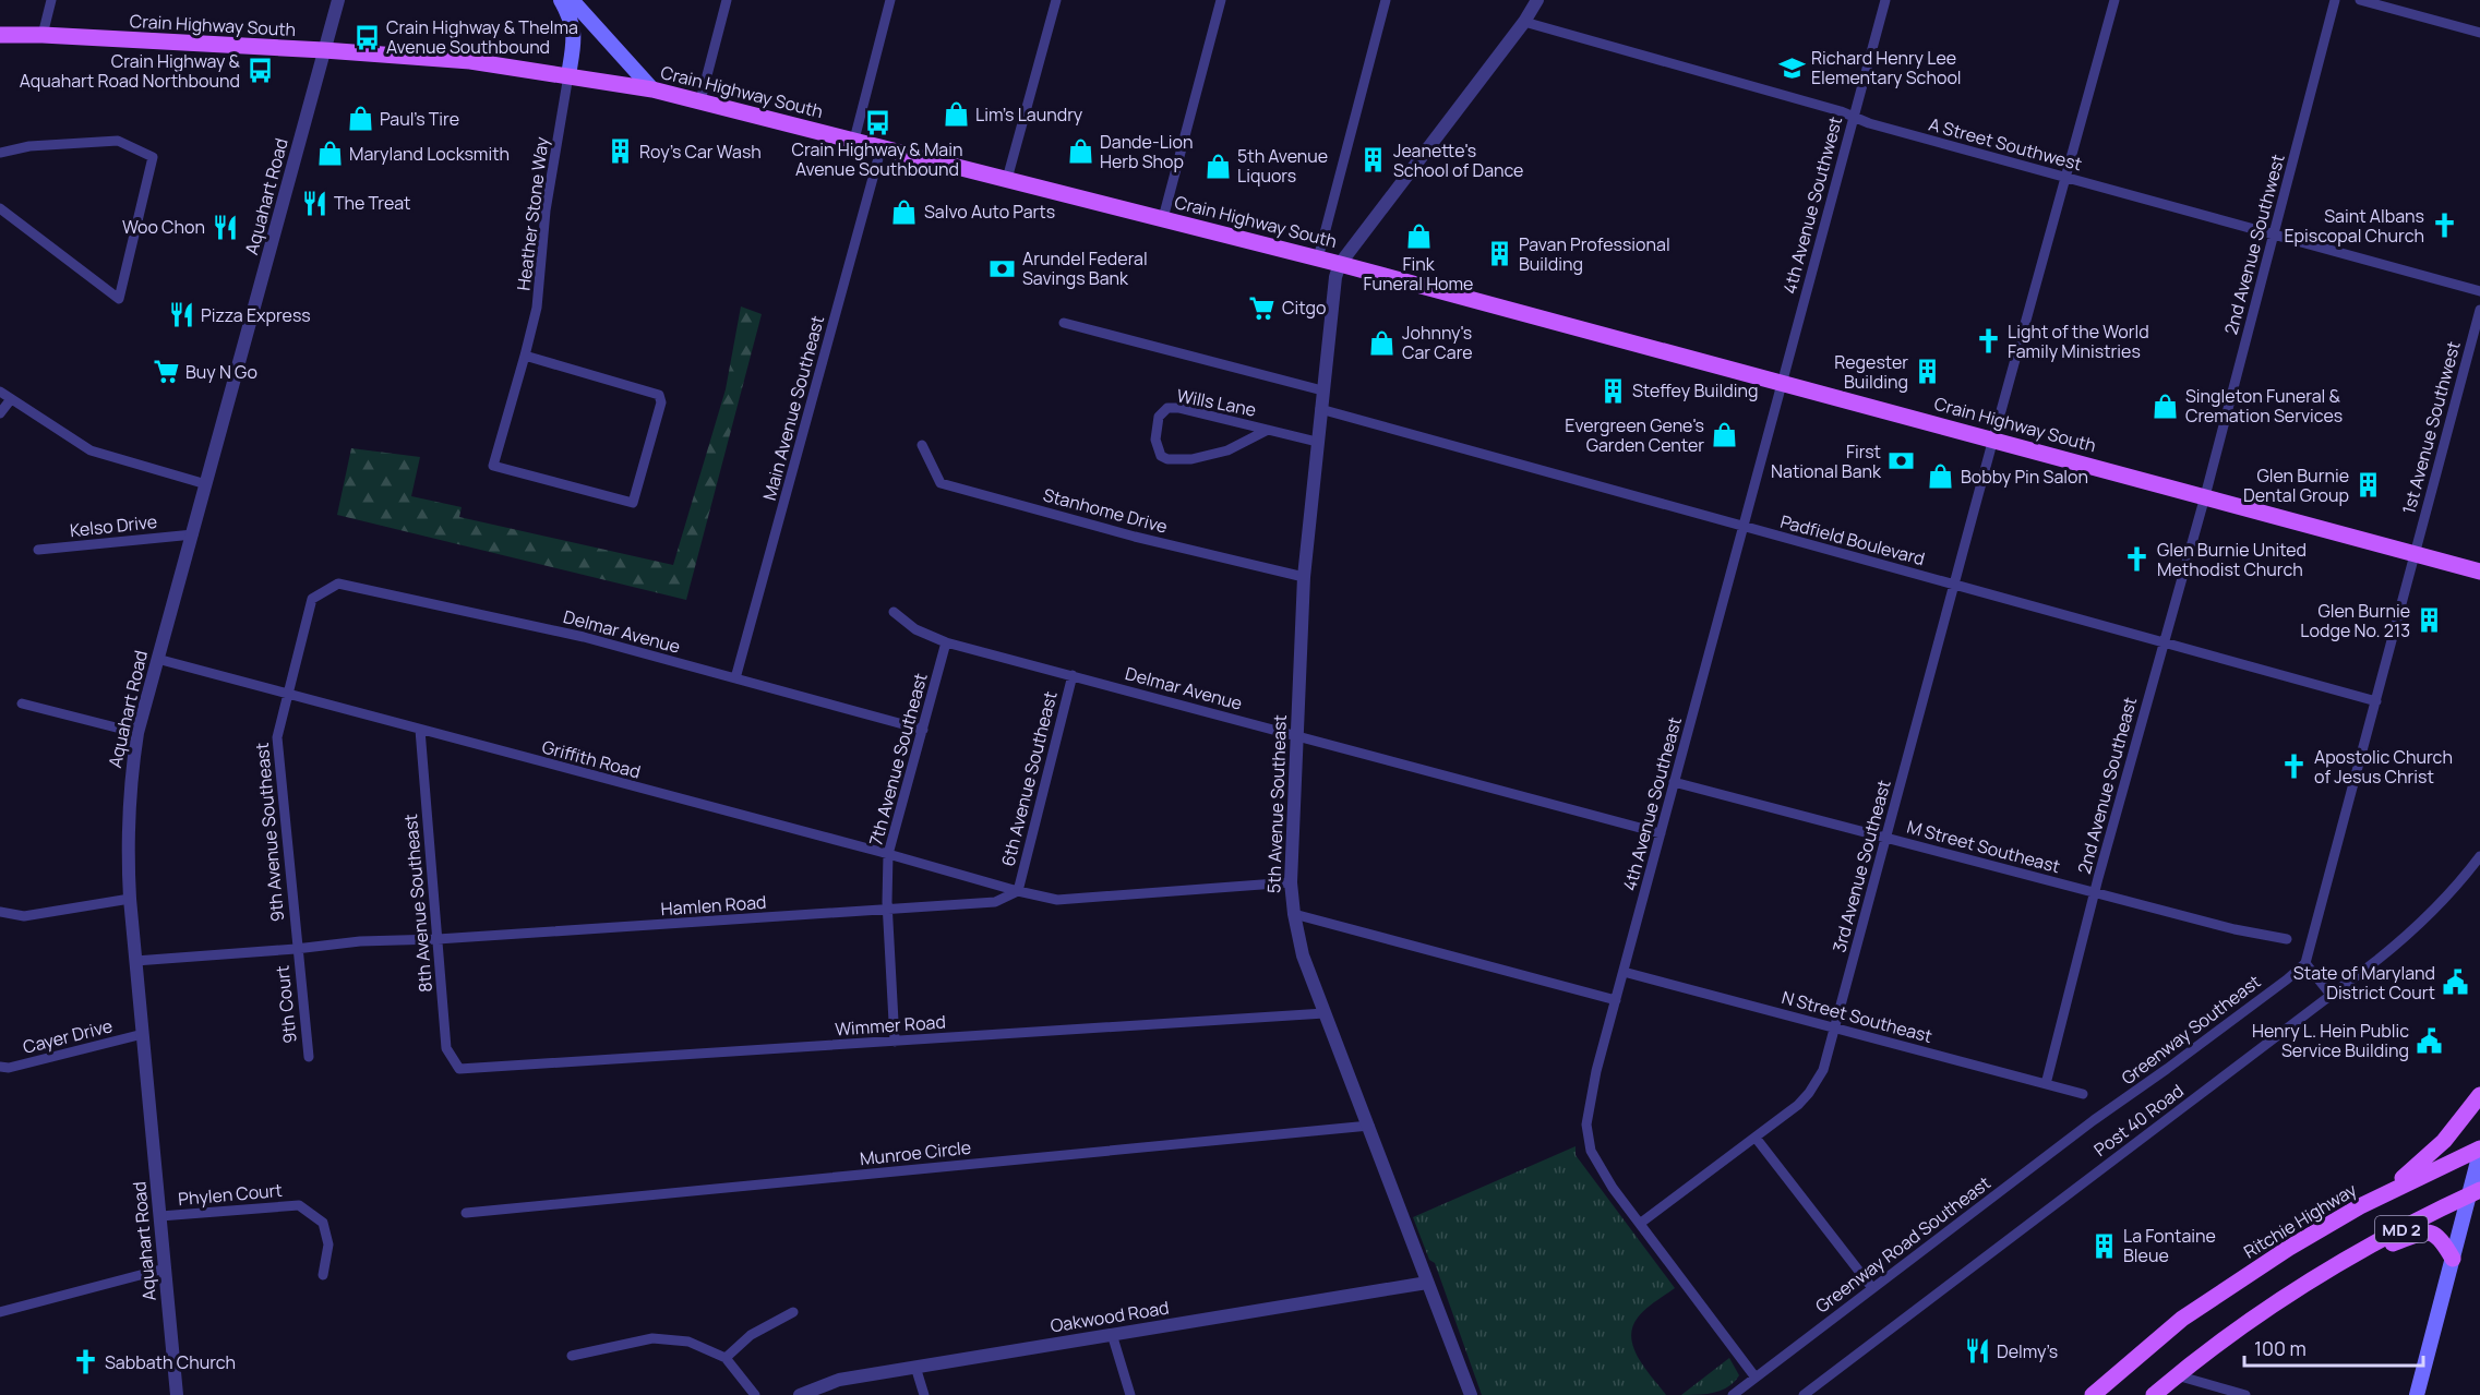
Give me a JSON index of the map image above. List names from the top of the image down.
{
  "streets": {
    "main road": ["Crain Highway South", "Ritchie Highway", "MD 2"],
    "street": [
      "A Street Southwest",
      "Aquahart Road",
      "4th Avenue Southwest",
      "Heather Stone Way",
      "2nd Avenue Southwest",
      "Wills Lane",
      "Main Avenue Southeast",
      "1st Avenue Southwest",
      "Stanhome Drive",
      "Kelso Drive",
      "Padfield Boulevard",
      "Delmar Avenue",
      "Griffith Road",
      "7th Avenue Southeast",
      "6th Avenue Southeast",
      "2nd Avenue Southeast",
      "5th Avenue Southeast",
      "4th Avenue Southeast",
      "9th Avenue Southeast",
      "M Street Southeast",
      "3rd Avenue Southeast",
      "8th Avenue Southeast",
      "Hamlen Road",
      "9th Court",
      "N Street Southeast",
      "Wimmer Road",
      "Greenway Southeast",
      "Cayer Drive",
      "Post 40 Road",
      "Munroe Circle",
      "Phylen Court",
      "Greenway Road Southeast",
      "Oakwood Road"
    ]
  },
  "crossings": [
    ["Crain Highway South", "Aquahart Road"],
    ["Crain Highway South", "4th Avenue Southwest"],
    ["Crain Highway South", "Heather Stone Way"],
    ["Crain Highway South", "2nd Avenue Southwest"],
    ["Crain Highway South", "Main Avenue Southeast"],
    ["Crain Highway South", "1st Avenue Southwest"],
    ["Crain Highway South", "2nd Avenue Southeast"],
    ["Crain Highway South", "5th Avenue Southeast"],
    ["Crain Highway South", "4th Avenue Southeast"],
    ["Crain Highway South", "3rd Avenue Southeast"],
    ["A Street Southwest", "4th Avenue Southwest"],
    ["A Street Southwest", "2nd Avenue Southwest"],
    ["A Street Southwest", "3rd Avenue Southeast"],
    ["Aquahart Road", "Kelso Drive"],
    ["Aquahart Road", "Griffith Road"],
    ["Aquahart Road", "Hamlen Road"],
    ["Aquahart Road", "Cayer Drive"],
    ["Aquahart Road", "Phylen Court"],
    ["4th Avenue Southwest", "4th Avenue Southeast"],
    ["2nd Avenue Southwest", "2nd Avenue Southeast"],
    ["Wills Lane", "5th Avenue Southeast"],
    ["Main Avenue Southeast", "Delmar Avenue"],
    ["1st Avenue Southwest", "Padfield Boulevard"],
    ["1st Avenue Southwest", "Greenway Southeast"],
    ["Stanhome Drive", "5th Avenue Southeast"],
    ["Padfield Boulevard", "2nd Avenue Southeast"],
    ["Padfield Boulevard", "5th Avenue Southeast"],
    ["Padfield Boulevard", "4th Avenue Southeast"],
    ["Padfield Boulevard", "3rd Avenue Southeast"],
    ["Delmar Avenue", "7th Avenue Southeast"],
    ["Delmar Avenue", "6th Avenue Southeast"],
    ["Delmar Avenue", "5th Avenue Southeast"],
    ["Delmar Avenue", "4th Avenue Southeast"],
    ["Delmar Avenue", "9th Avenue Southeast"],
    ["Griffith Road", "7th Avenue Southeast"],
    ["Griffith Road", "6th Avenue Southeast"],
    ["Griffith Road", "9th Avenue Southeast"],
    ["Griffith Road", "8th Avenue Southeast"],
    ["Griffith Road", "Hamlen Road"],
    ["7th Avenue Southeast", "Hamlen Road"],
    ["7th Avenue Southeast", "Wimmer Road"],
    ["6th Avenue Southeast", "Hamlen Road"],
    ["2nd Avenue Southeast", "M Street Southeast"],
    ["2nd Avenue Southeast", "N Street Southeast"],
    ["5th Avenue Southeast", "Wimmer Road"],
    ["5th Avenue Southeast", "Munroe Circle"],
    ["5th Avenue Southeast", "Oakwood Road"],
    ["4th Avenue Southeast", "M Street Southeast"],
    ["4th Avenue Southeast", "3rd Avenue Southeast"],
    ["4th Avenue Southeast", "N Street Southeast"],
    ["4th Avenue Southeast", "Greenway Road Southeast"],
    ["9th Avenue Southeast", "Hamlen Road"],
    ["9th Avenue Southeast", "9th Court"],
    ["M Street Southeast", "3rd Avenue Southeast"],
    ["3rd Avenue Southeast", "N Street Southeast"],
    ["8th Avenue Southeast", "Hamlen Road"],
    ["8th Avenue Southeast", "Wimmer Road"],
    ["Hamlen Road", "9th Court"],
    ["Greenway Southeast", "Greenway Road Southeast"]
  ],
  "places": {
    "bus stop": ["Crain Highway & Thelma Avenue Southbound", "Crain Highway & Aquahart Road Northbound", "Crain Highway & Main Avenue Southbound"],
    "school or university": ["Richard Henry Lee Elementary School"],
    "shop": [
      "Lim's Laundry",
      "Paul's Tire",
      "Dande-Lion Herb Shop",
      "Maryland Locksmith",
      "5th Avenue Liquors",
      "Salvo Auto Parts",
      "Fink Funeral Home",
      "Johnny's Car Care",
      "Singleton Funeral & Cremation Services",
      "Evergreen Gene's Garden Center",
      "Bobby Pin Salon"
    ],
    "building": [
      "Roy's Car Wash",
      "Jeanette's School of Dance",
      "Pavan Professional Building",
      "Regester Building",
      "Steffey Building",
      "Glen Burnie Dental Group",
      "Glen Burnie Lodge No. 213",
      "La Fontaine Bleue"
    ],
    "restaurant": [
      "The Treat",
      "Woo Chon",
      "Pizza Express",
      "Delmy’s"
    ],
    "church": [
      "Saint Albans Episcopal Church",
      "Light of the World Family Ministries",
      "Glen Burnie United Methodist Church",
      "Apostolic Church of Jesus Christ",
      "Sabbath Church"
    ],
    "bank": ["Arundel Federal Savings Bank", "First National Bank"],
    "supermarket": ["Citgo", "Buy N Go"],
    "public building": ["State of Maryland District Court", "Henry L. Hein Public Service Building"]
  },
  "scale_bar": "100 m"
}
